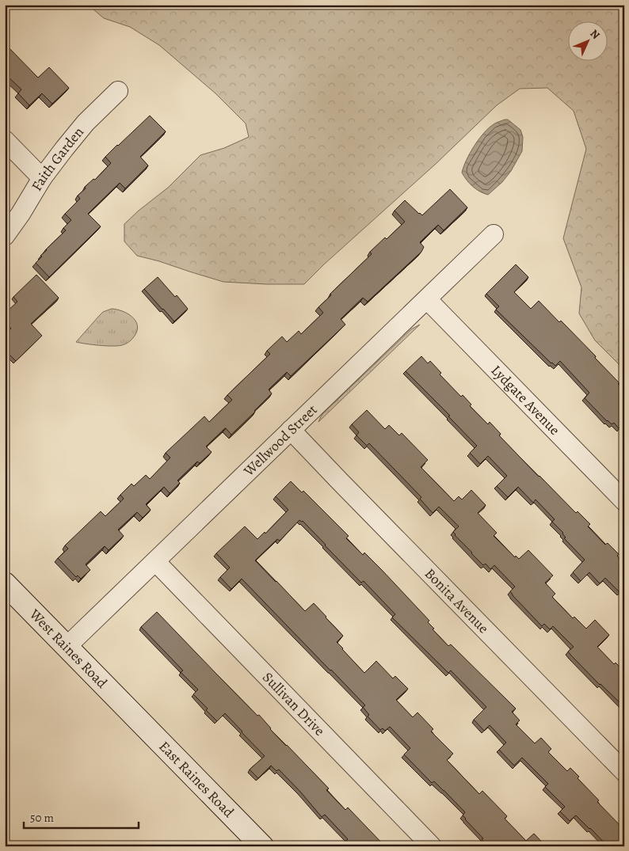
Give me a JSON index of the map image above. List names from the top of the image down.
{
  "streets": {
    "main road": ["West Raines Road", "East Raines Road"],
    "street": [
      "Faith Garden",
      "Lydgate Avenue",
      "Wellwood Street",
      "Bonita Avenue",
      "Sullivan Drive"
    ]
  },
  "crossings": [
    ["Lydgate Avenue", "Wellwood Street"],
    ["Wellwood Street", "Bonita Avenue"],
    ["Wellwood Street", "West Raines Road"],
    ["Wellwood Street", "Sullivan Drive"],
    ["West Raines Road", "East Raines Road"]
  ],
  "scale_bar": "50 m",
  "north": "top right"
}
